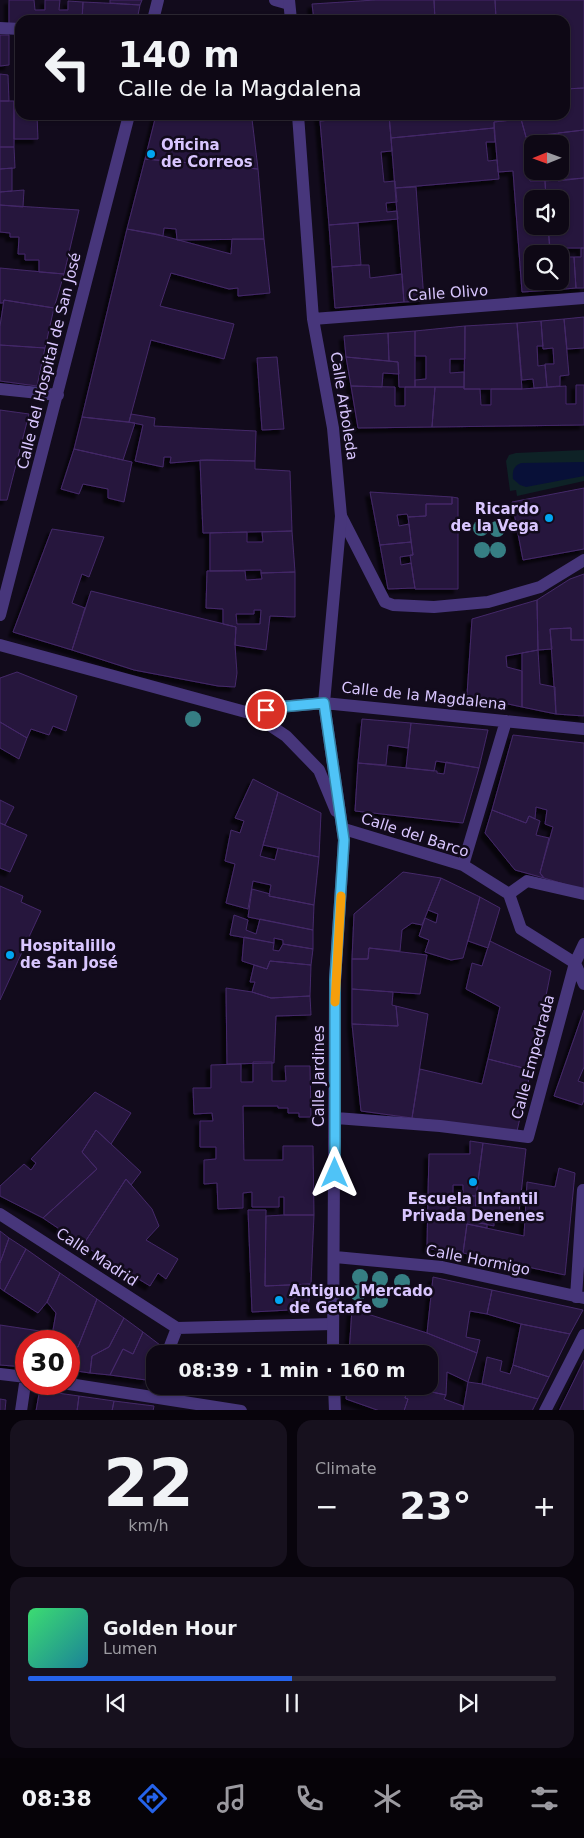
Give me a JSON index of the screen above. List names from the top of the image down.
{
  "streets": {
    "street": [
      "Calle Olivo",
      "Calle del Hospital de San José",
      "Calle Arboleda",
      "Calle de la Magdalena",
      "Calle del Barco",
      "Calle Empedrada",
      "Calle Jardines",
      "Calle Madrid",
      "Calle Hormigo"
    ]
  },
  "crossings": [
    ["Calle Olivo", "Calle Arboleda"],
    ["Calle Arboleda", "Calle de la Magdalena"],
    ["Calle Arboleda", "Calle Jardines"],
    ["Calle de la Magdalena", "Calle Jardines"],
    ["Calle del Barco", "Calle Jardines"],
    ["Calle Empedrada", "Calle Jardines"],
    ["Calle Jardines", "Calle Hormigo"]
  ],
  "places": [
    "Oficina de Correos",
    "Ricardo de la Vega",
    "Hospitalillo de San José",
    "Escuela Infantil Privada Denenes",
    "Antiguo Mercado de Getafe"
  ],
  "north": "left",
  "page": {
    "turn": ["140 m", "Calle de la Magdalena"],
    "limit": "30",
    "trip": "08:39 · 1 min · 160 m",
    "tile": [
      ["22", "km/h"],
      "Climate"
    ],
    "heat": ["−", "23°", "+"],
    "song": ["Golden Hour", "Lumen"],
    "tabs": "08:38"
  }
}
